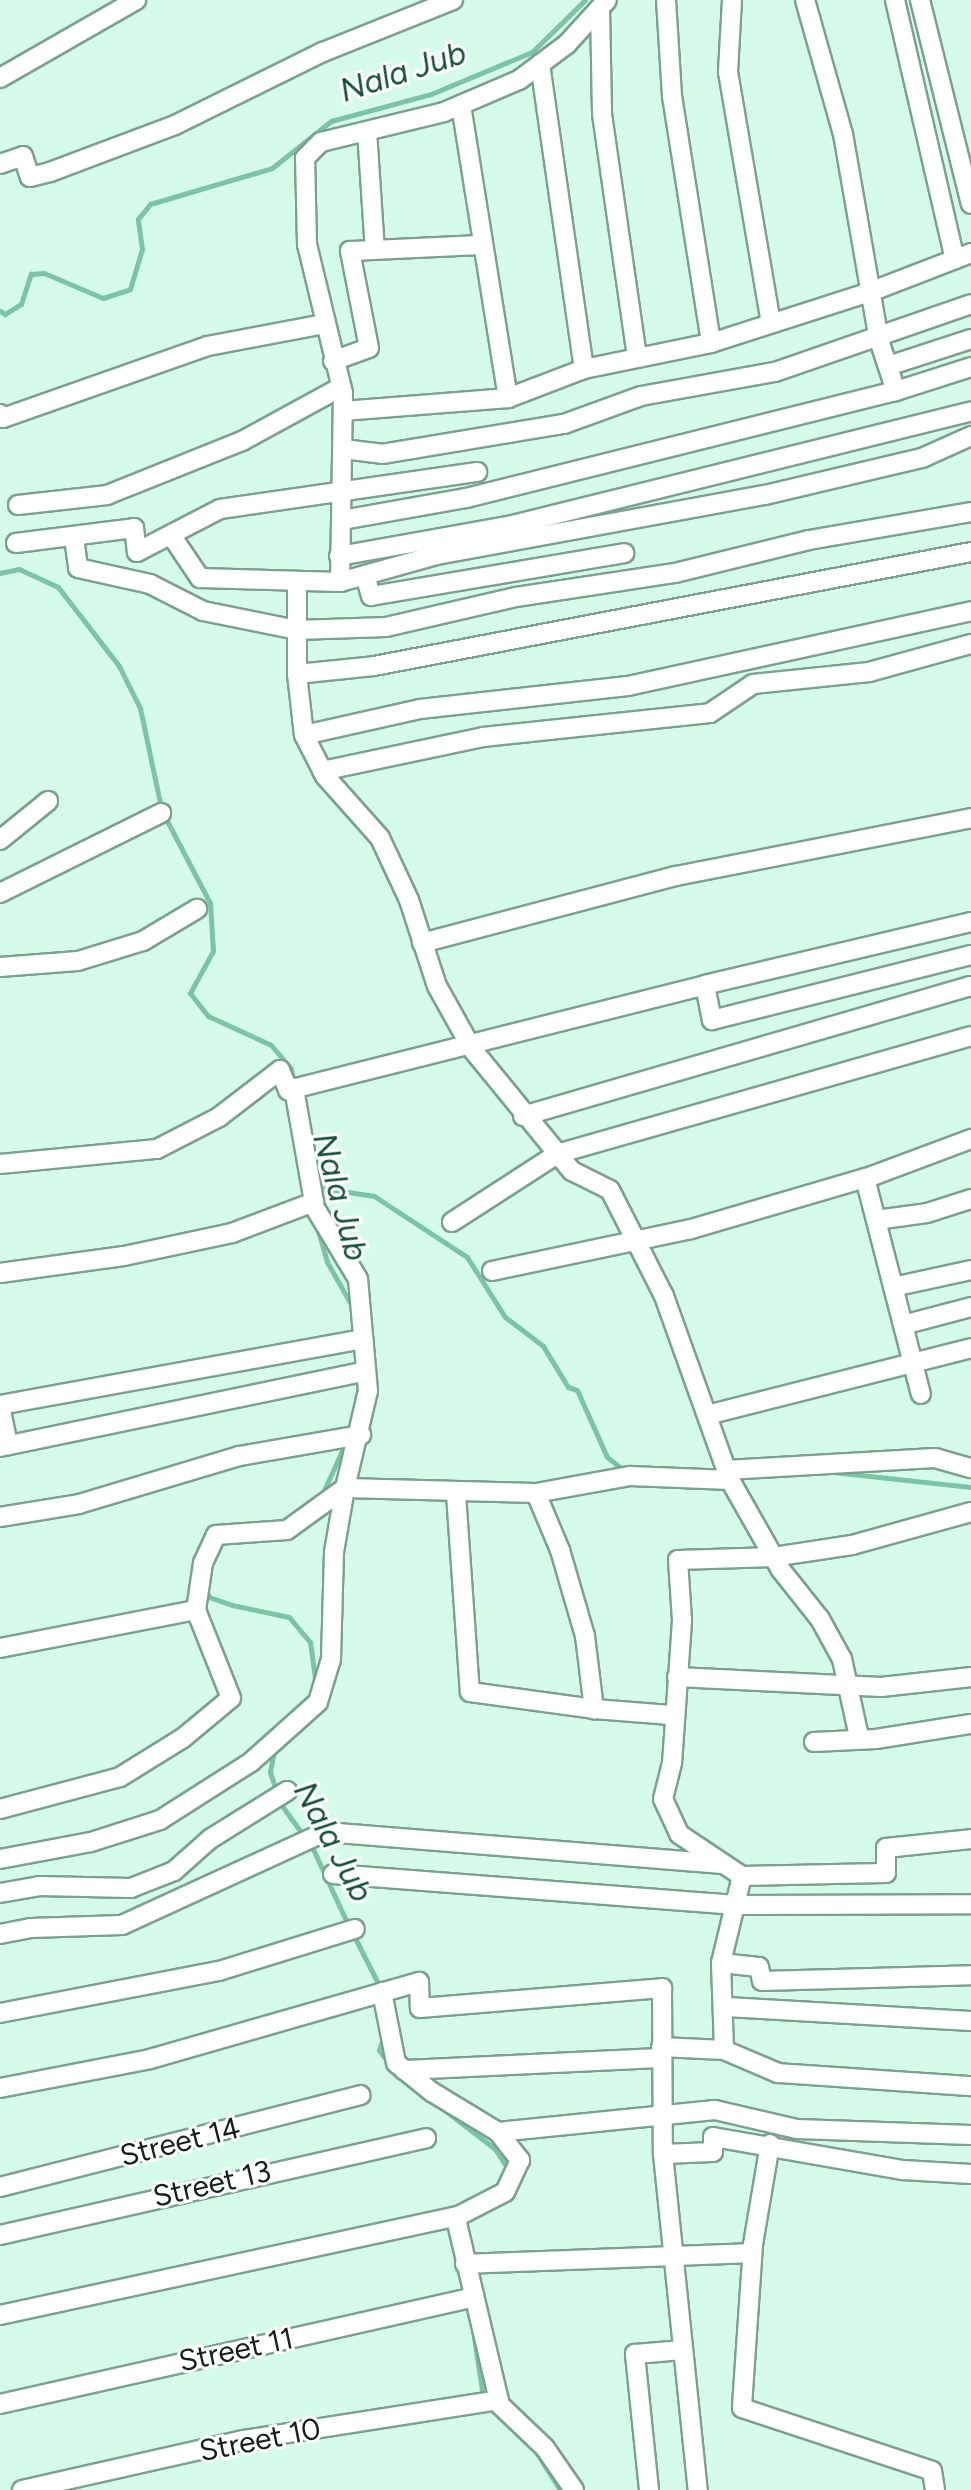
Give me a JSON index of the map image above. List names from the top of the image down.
{
  "streets": {
    "street": [
      "Street 14",
      "Street 13",
      "Street 11",
      "Street 10"
    ]
  },
  "water": ["Nala Jub"]
}
